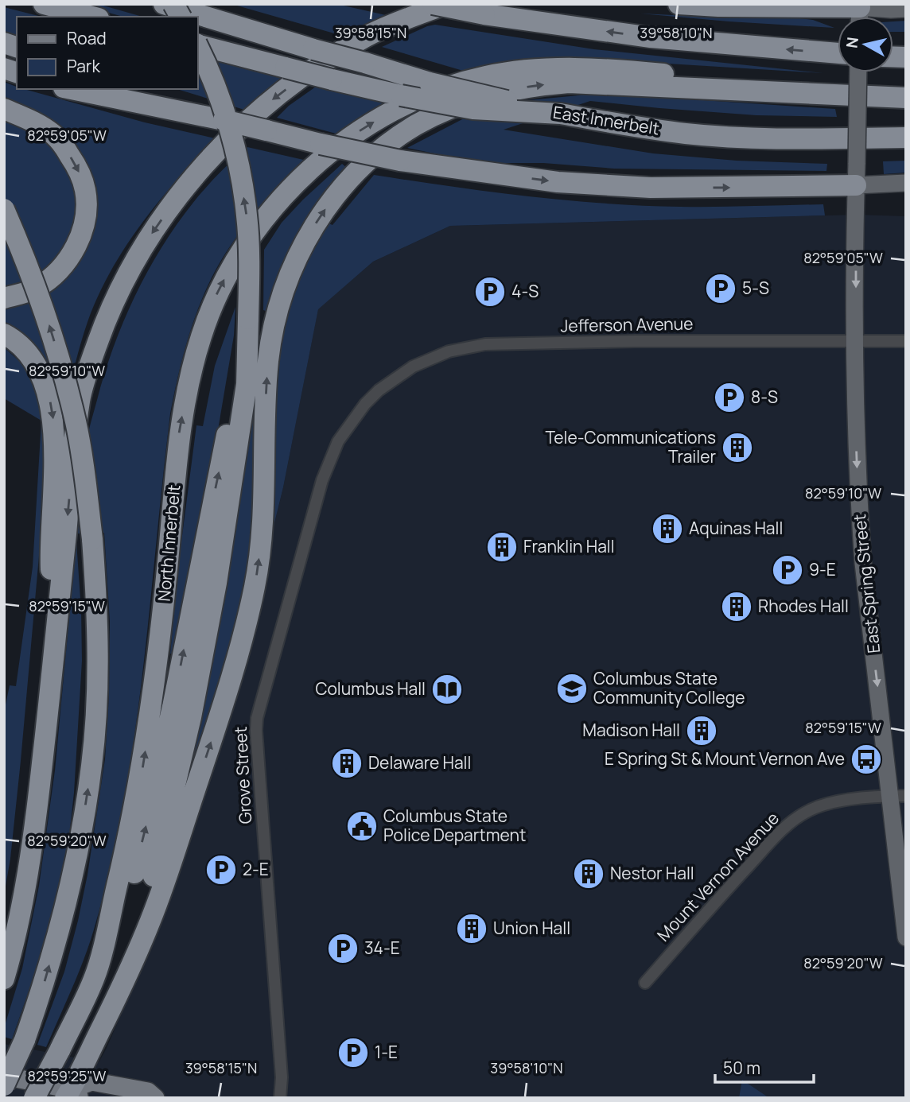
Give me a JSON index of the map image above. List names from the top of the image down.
{
  "streets": {
    "highway": ["East Innerbelt", "North Innerbelt"],
    "main road": ["East Spring Street"],
    "street": ["Jefferson Avenue", "Grove Street", "Mount Vernon Avenue"]
  },
  "crossings": [
    ["Jefferson Avenue", "East Spring Street"],
    ["Jefferson Avenue", "Grove Street"],
    ["East Spring Street", "Mount Vernon Avenue"]
  ],
  "one_way": ["East Spring Street"],
  "places": {
    "parking": [
      "5-S",
      "4-S",
      "8-S",
      "9-E",
      "2-E",
      "34-E",
      "1-E"
    ],
    "building": [
      "Tele-Communications Trailer",
      "Aquinas Hall",
      "Franklin Hall",
      "Rhodes Hall",
      "Madison Hall",
      "Delaware Hall",
      "Nestor Hall",
      "Union Hall"
    ],
    "school or university": ["Columbus State Community College"],
    "library": ["Columbus Hall"],
    "bus stop": ["E Spring St & Mount Vernon Ave"],
    "public building": ["Columbus State Police Department"]
  },
  "legend": ["Road", "Park"],
  "scale_bar": "50 m",
  "north": "left",
  "coordinates": [
    "39°58'15\"N",
    "39°58'10\"N",
    "82°59'05\"W",
    "82°59'10\"W",
    "82°59'15\"W",
    "82°59'20\"W",
    "82°59'25\"W"
  ]
}
